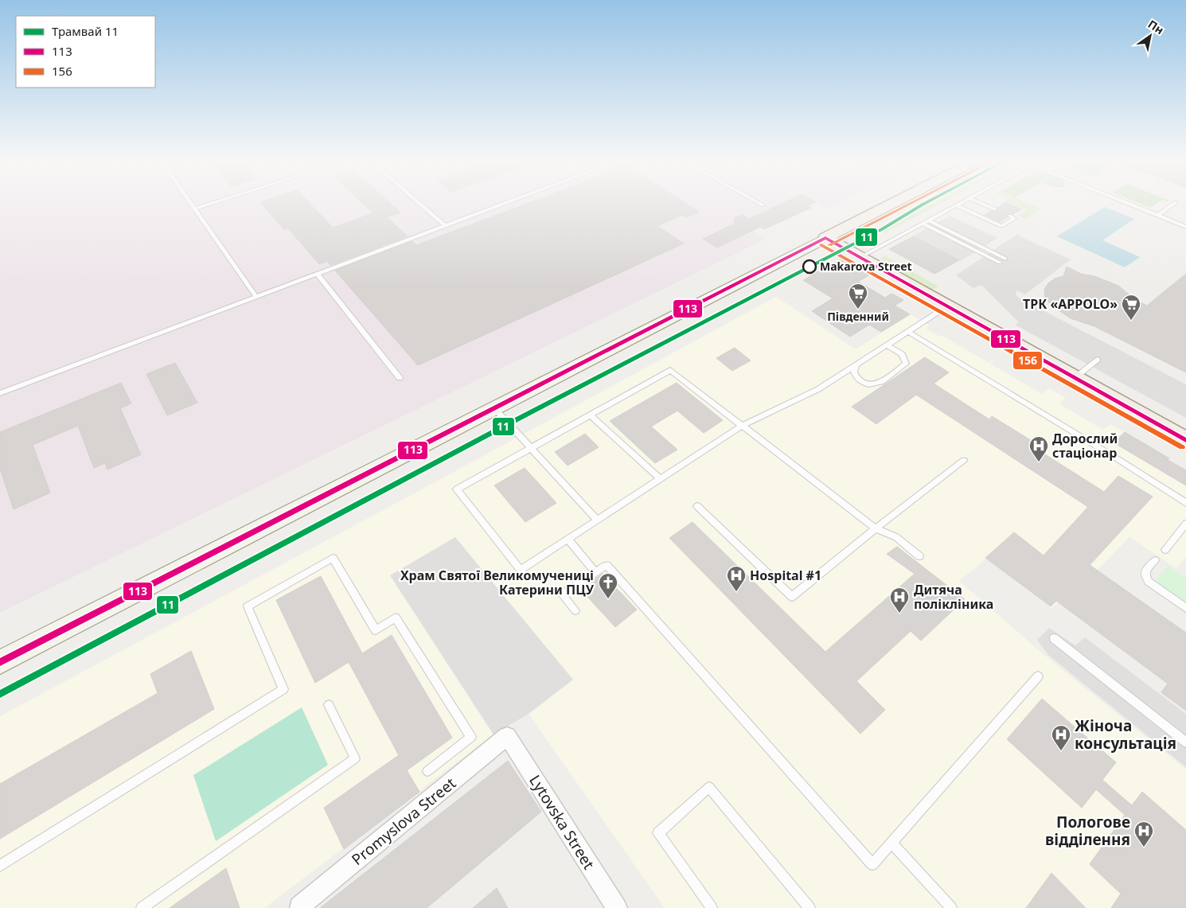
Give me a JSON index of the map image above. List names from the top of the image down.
{
  "streets": {
    "street": ["Promyslova Street", "Lytovska Street"]
  },
  "crossings": [
    ["Promyslova Street", "Lytovska Street"]
  ],
  "places": {
    "other": ["Makarova Street"],
    "supermarket": ["Південний", "ТРК «APPOLO»"],
    "hospital": [
      "Дорослий стаціонар",
      "Hospital #1",
      "Дитяча полікліника",
      "Жіноча консультація",
      "Пологове відділення"
    ],
    "church": ["Храм Святої Великомучениці Катерини ПЦУ"]
  },
  "lines": ["tram line 11", "transit line 156", "transit line 113"],
  "legend": ["Трамвай 11", "113", "156"],
  "north": "top right"
}
